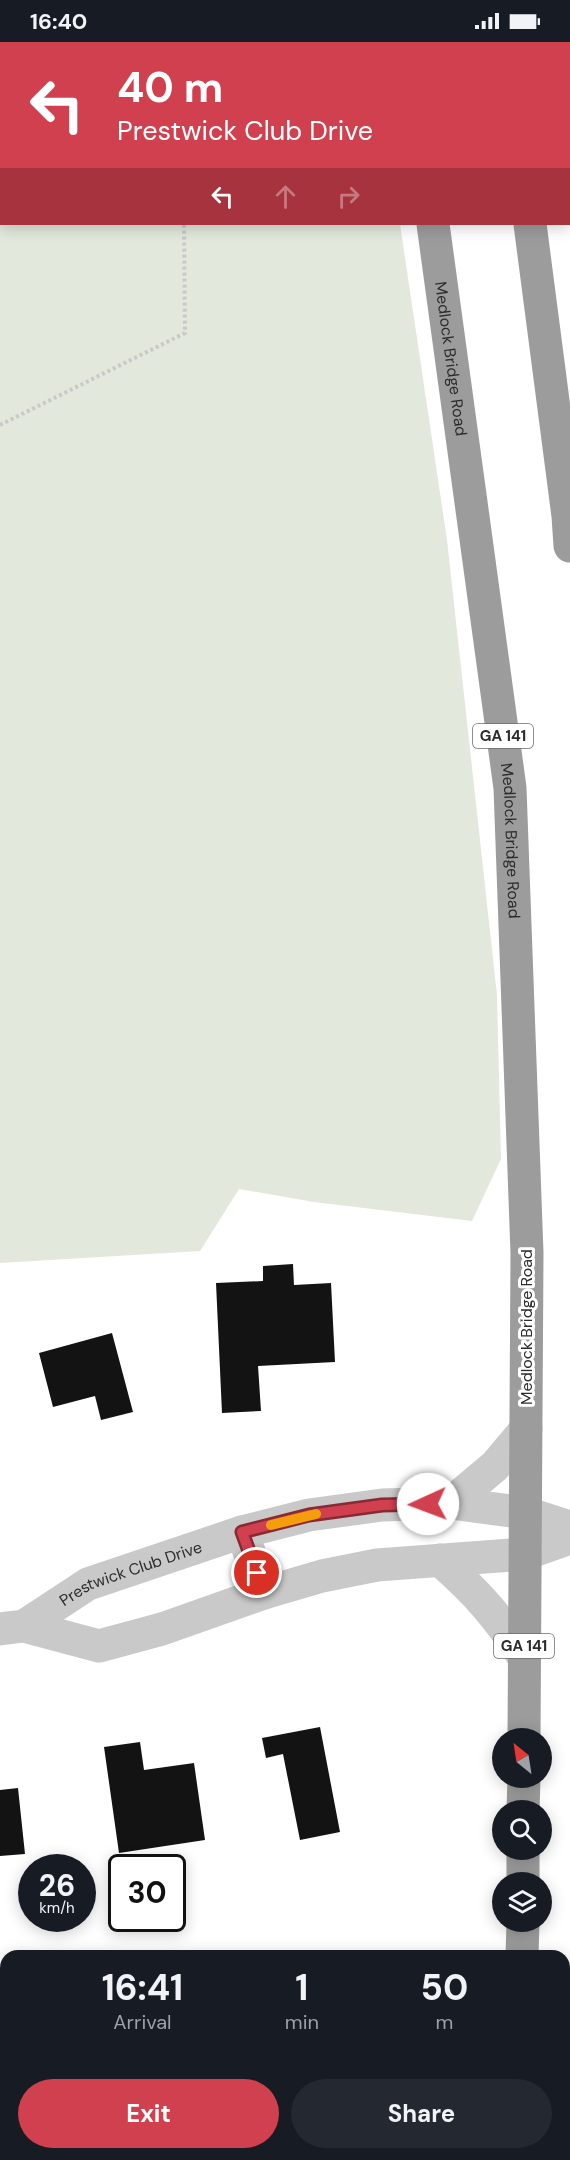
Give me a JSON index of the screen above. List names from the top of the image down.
{
  "streets": {
    "highway": ["Medlock Bridge Road", "GA 141"],
    "street": ["Prestwick Club Drive"]
  },
  "crossings": [
    ["Medlock Bridge Road", "Prestwick Club Drive"]
  ],
  "north": "top left",
  "page": {
    "status": "16:40",
    "turn": ["40 m", "Prestwick Club Drive"],
    "speed": "26 km/h",
    "limit": "30",
    "eta": [
      "16:41",
      "Arrival",
      "1",
      "min",
      "50",
      "m"
    ],
    "buttons": ["Exit", "Share"]
  }
}
